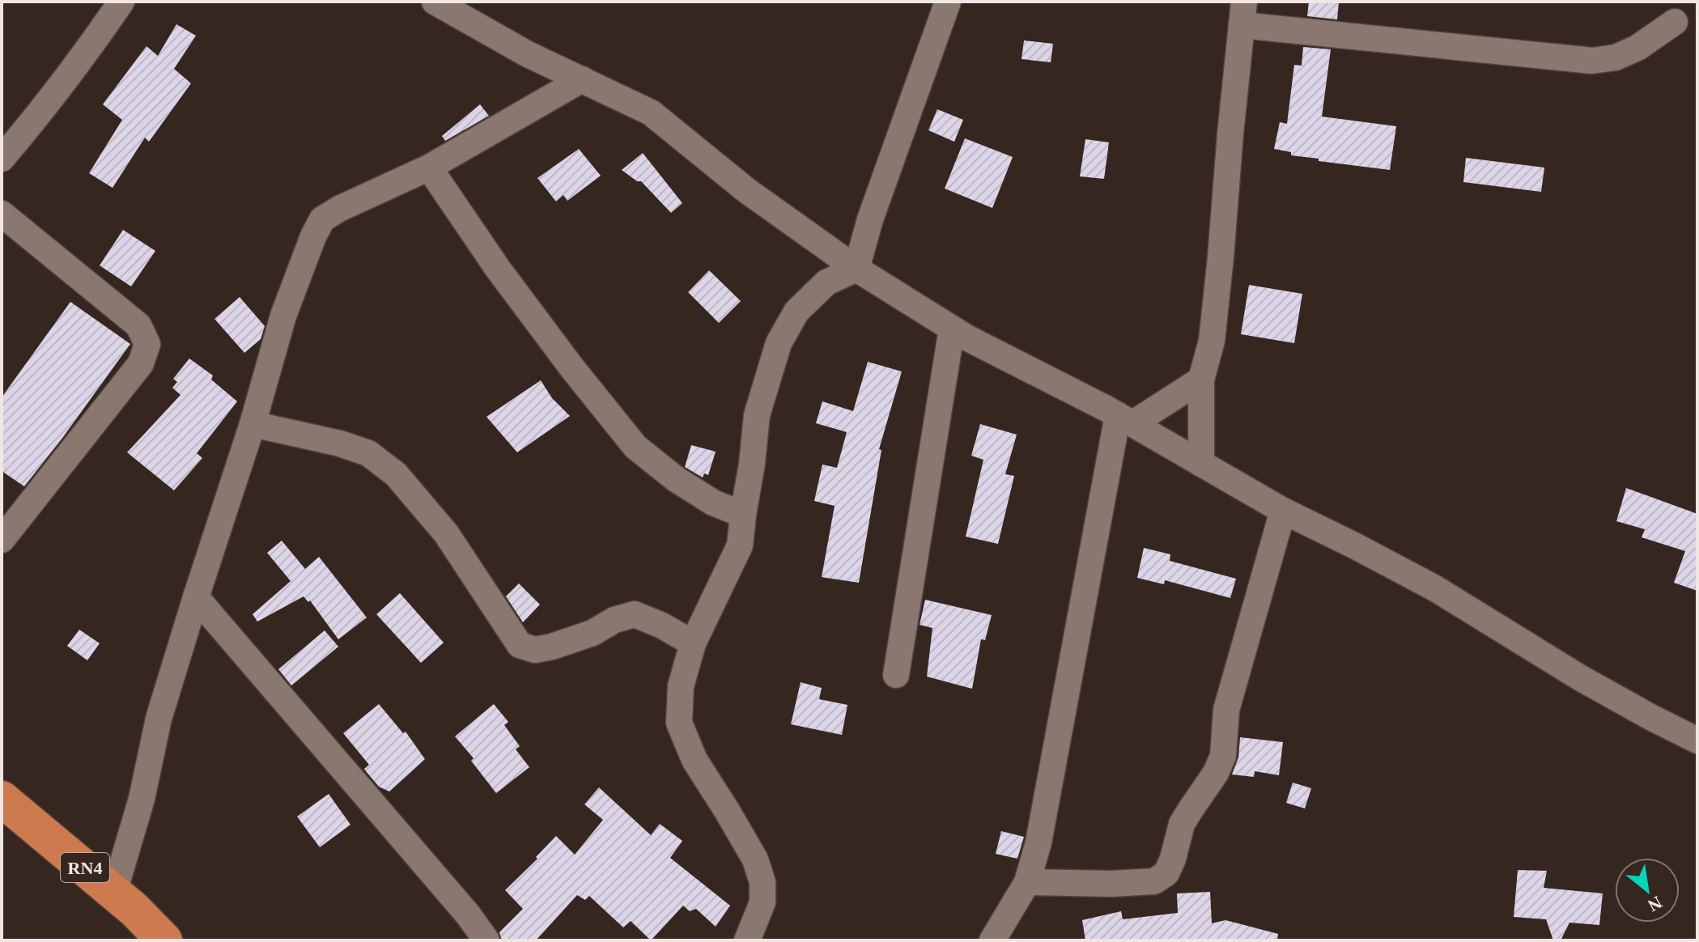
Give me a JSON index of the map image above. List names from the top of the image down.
{
  "streets": {
    "highway": ["RN4"]
  },
  "north": "bottom right"
}
